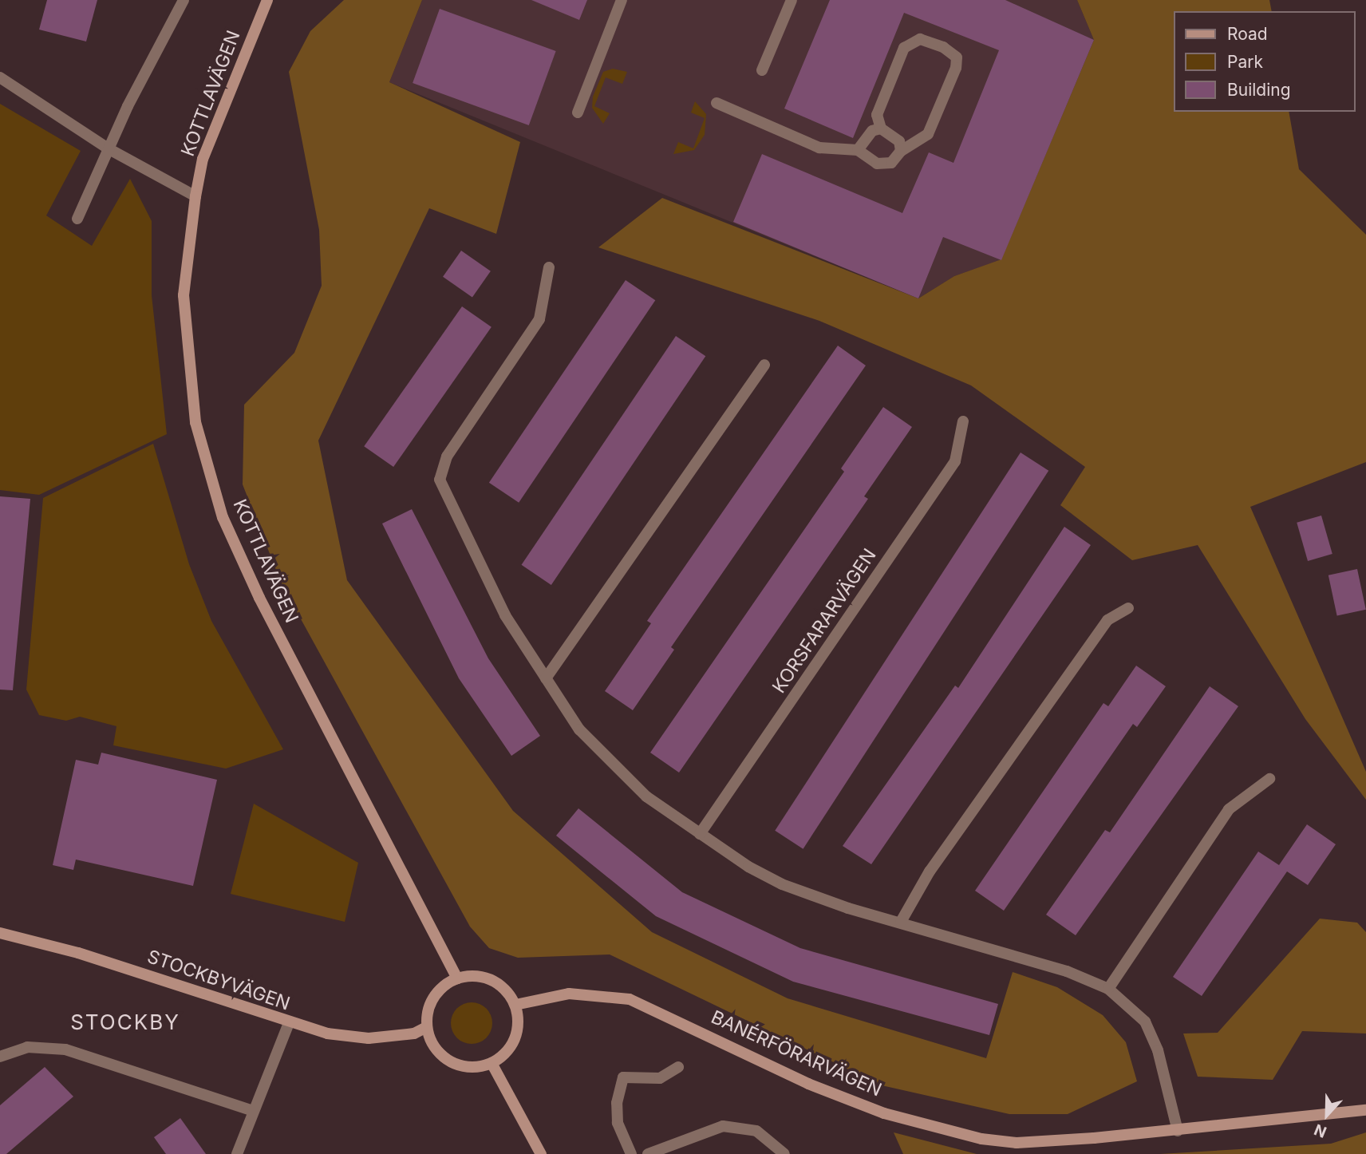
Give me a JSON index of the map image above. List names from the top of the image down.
{
  "streets": {
    "street": [
      "KOTTLAVÄGEN",
      "KORSFARARVÄGEN",
      "STOCKBYVÄGEN",
      "BANÉRFÖRARVÄGEN"
    ]
  },
  "crossings": [
    ["KOTTLAVÄGEN", "STOCKBYVÄGEN"],
    ["KOTTLAVÄGEN", "BANÉRFÖRARVÄGEN"],
    ["STOCKBYVÄGEN", "BANÉRFÖRARVÄGEN"]
  ],
  "districts": ["STOCKBY"],
  "legend": ["Road", "Park", "Building"],
  "north": "bottom"
}
